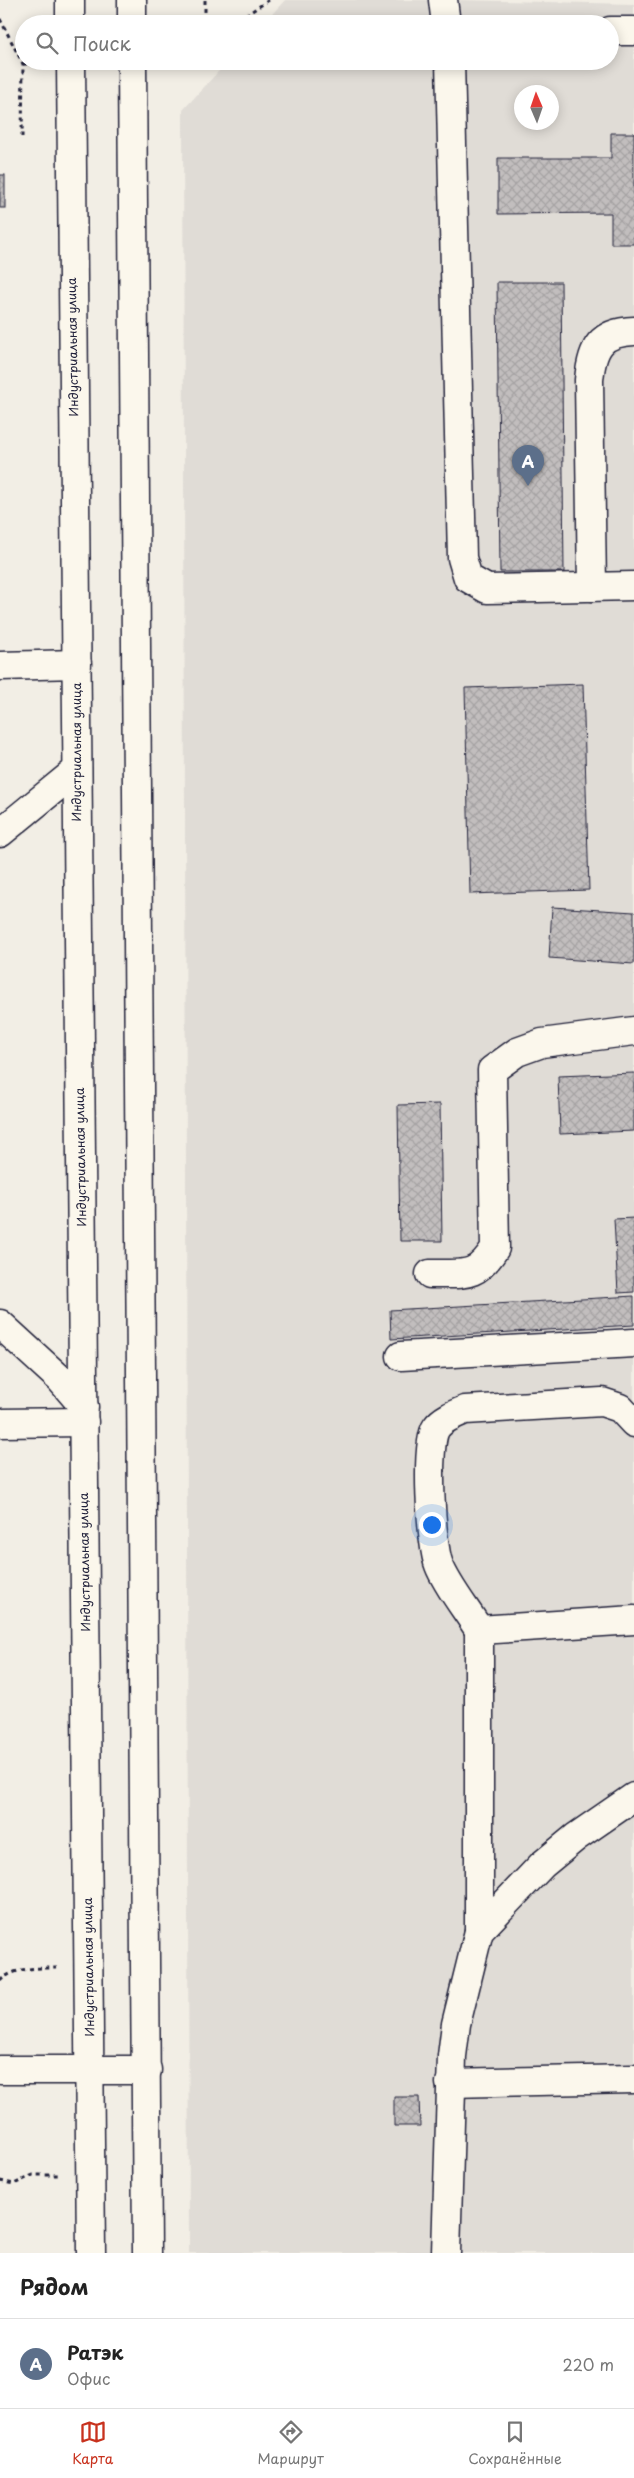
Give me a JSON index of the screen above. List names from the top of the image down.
{
  "streets": {
    "main road": ["Индустриальная улица"]
  },
  "north": "top",
  "page": {
    "search": "Поиск",
    "pins": "A",
    "heading": "Рядом",
    "list": [
      {
        "mark": "A",
        "name": "Ратэк",
        "note": "Офис",
        "value": "220 m"
      }
    ],
    "nav": ["Карта", "Маршрут", "Сохранённые"]
  }
}
